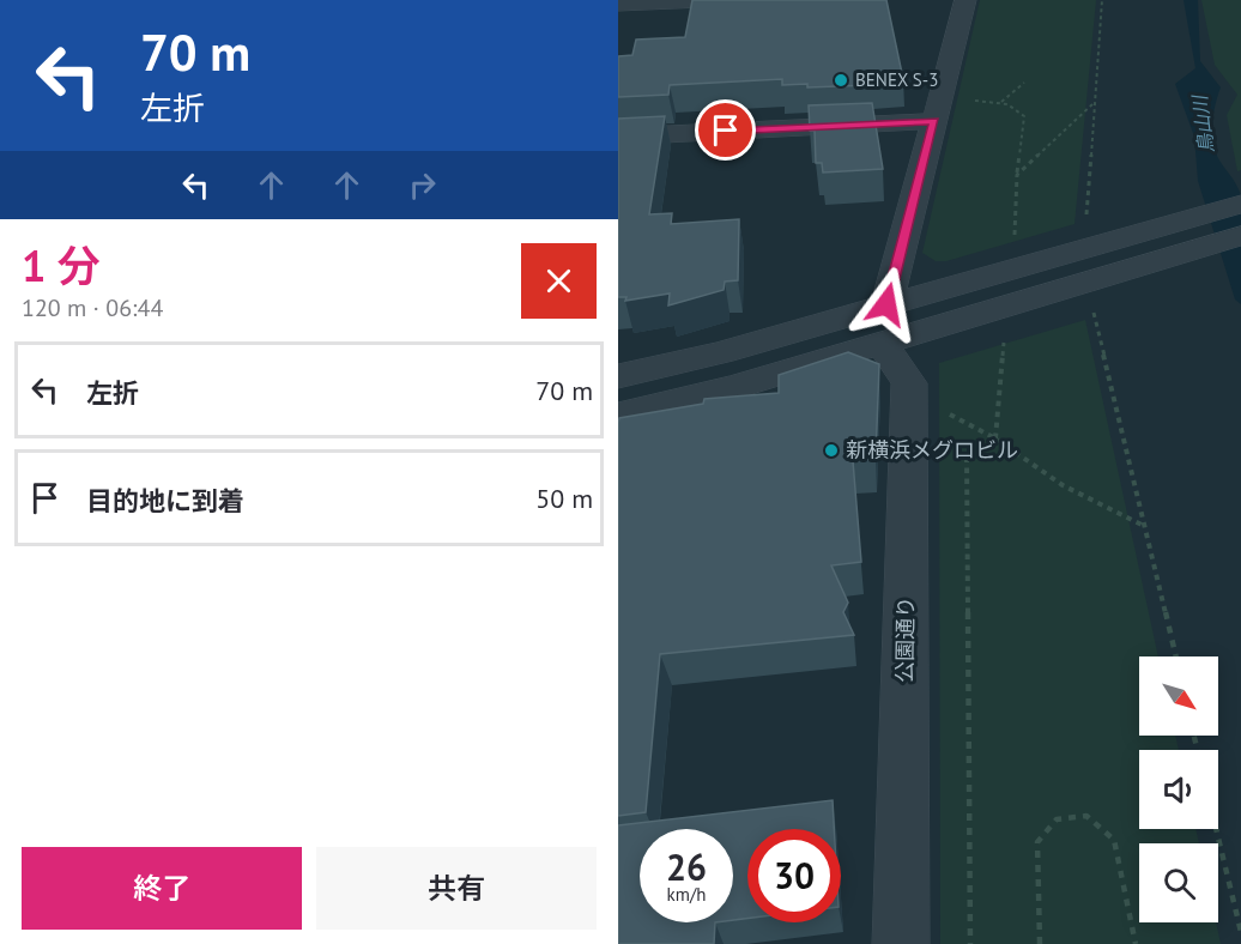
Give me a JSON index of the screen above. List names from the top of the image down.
{
  "streets": {
    "street": ["公園通り"]
  },
  "water": ["鳥山川"],
  "places": ["BENEX S-3", "新横浜メグロビル"],
  "north": "bottom right",
  "page": {
    "turn": ["70 m", "左折"],
    "heading": ["1 分", "120 m · 06:44"],
    "list": [
      {
        "name": "左折",
        "value": "70 m"
      },
      {
        "name": "目的地に到着",
        "value": "50 m"
      }
    ],
    "speed": "26 km/h",
    "limit": "30",
    "buttons": ["終了", "共有"]
  }
}
